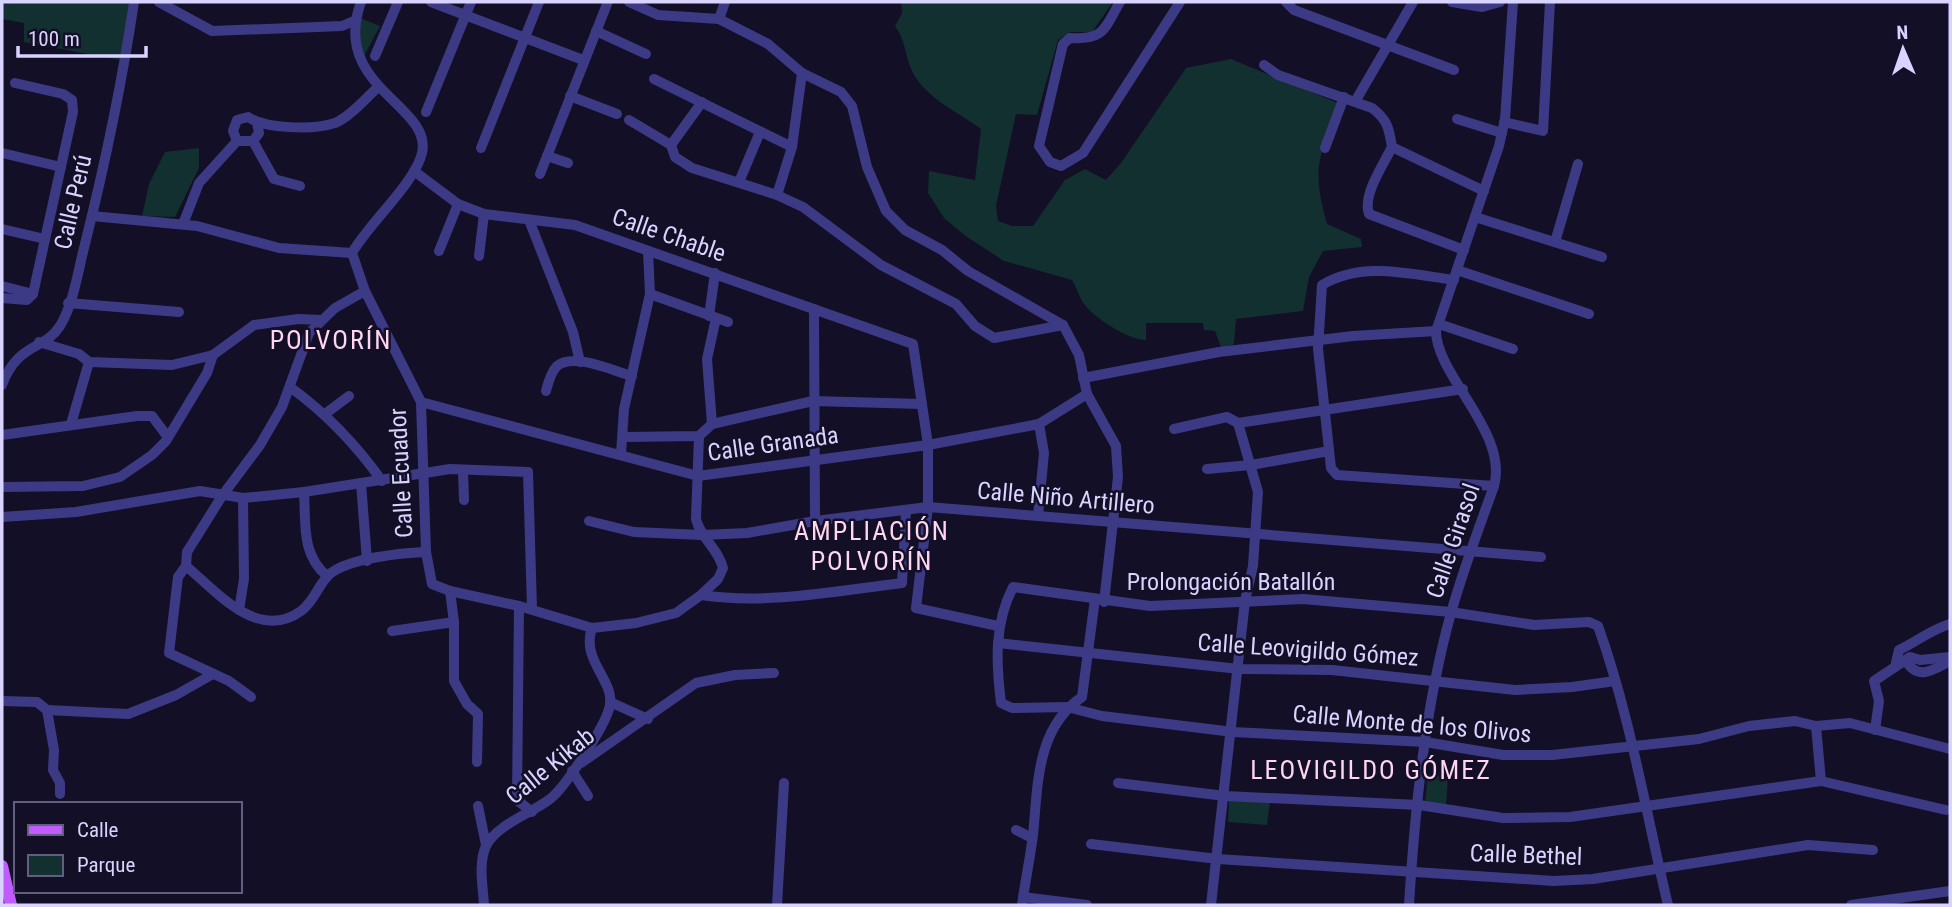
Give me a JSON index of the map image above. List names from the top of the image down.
{
  "streets": {
    "street": [
      "Calle Perú",
      "Calle Chable",
      "Calle Granada",
      "Calle Ecuador",
      "Calle Niño Artillero",
      "Calle Girasol",
      "Prolongación Batallón",
      "Calle Leovigildo Gómez",
      "Calle Monte de los Olivos",
      "Calle Kikab",
      "Calle Bethel"
    ]
  },
  "crossings": [
    ["Calle Granada", "Calle Ecuador"],
    ["Calle Niño Artillero", "Calle Girasol"],
    ["Calle Girasol", "Prolongación Batallón"],
    ["Calle Girasol", "Calle Leovigildo Gómez"],
    ["Calle Girasol", "Calle Monte de los Olivos"],
    ["Calle Girasol", "Calle Bethel"],
    ["Prolongación Batallón", "Calle Leovigildo Gómez"],
    ["Calle Leovigildo Gómez", "Calle Monte de los Olivos"]
  ],
  "districts": ["POLVORÍN", "AMPLIACIÓN POLVORÍN", "LEOVIGILDO GÓMEZ"],
  "legend": ["Calle", "Parque"],
  "scale_bar": "100 m",
  "north": "top"
}
